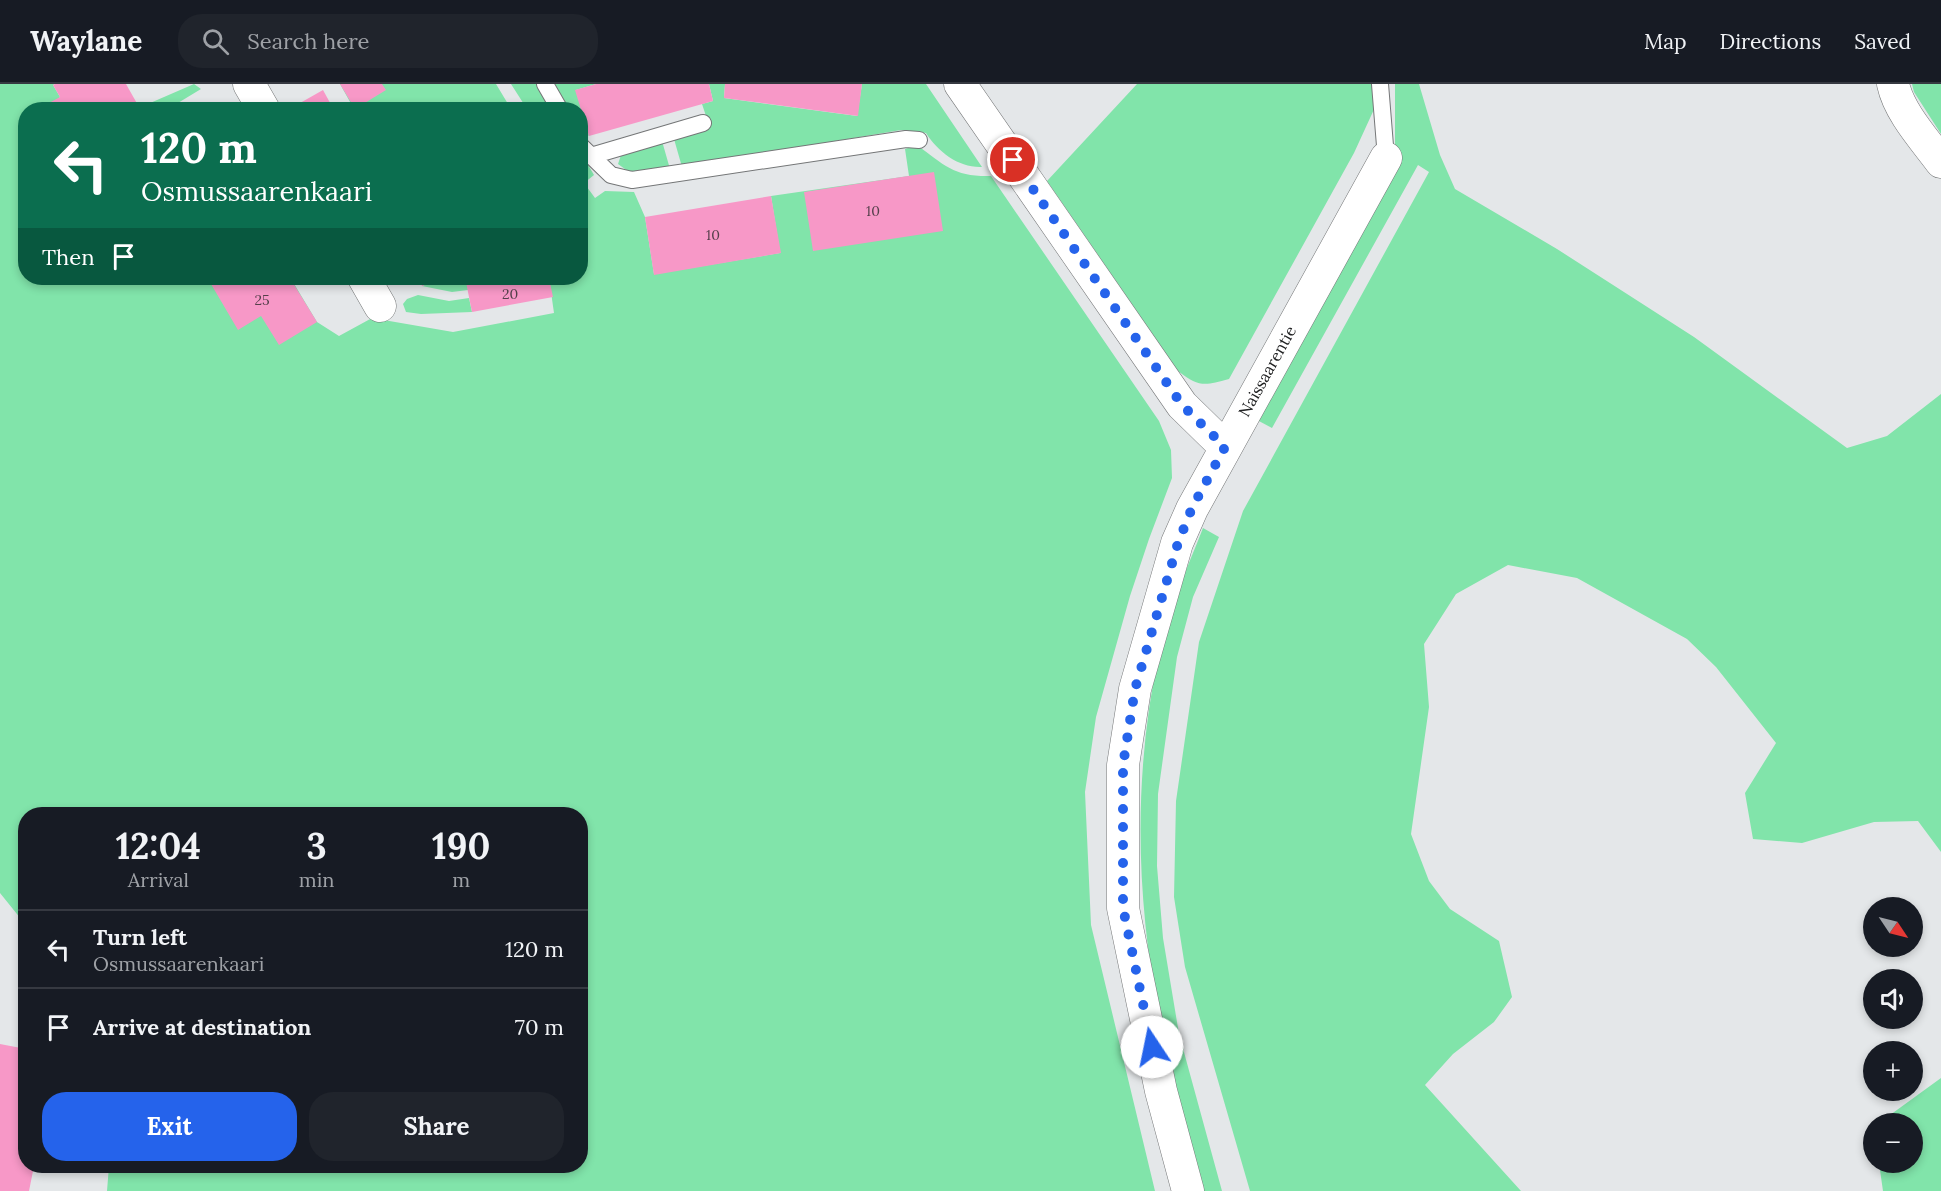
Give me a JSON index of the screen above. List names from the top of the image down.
{
  "streets": {
    "street": ["Naissaarentie"]
  },
  "house_numbers": [
    "10",
    "10",
    "20",
    "25"
  ],
  "north": "bottom right",
  "page": {
    "header": "Waylane",
    "search": "Search here",
    "nav": ["Map", "Directions", "Saved"],
    "turn": ["120 m", "Osmussaarenkaari"],
    "then": "Then",
    "eta": [
      "12:04",
      "Arrival",
      "3",
      "min",
      "190",
      "m"
    ],
    "map_buttons": ["+", "−"],
    "list": [
      {
        "name": "Turn left",
        "note": "Osmussaarenkaari",
        "value": "120 m"
      },
      {
        "name": "Arrive at destination",
        "value": "70 m"
      }
    ],
    "buttons": ["Exit", "Share"]
  }
}
